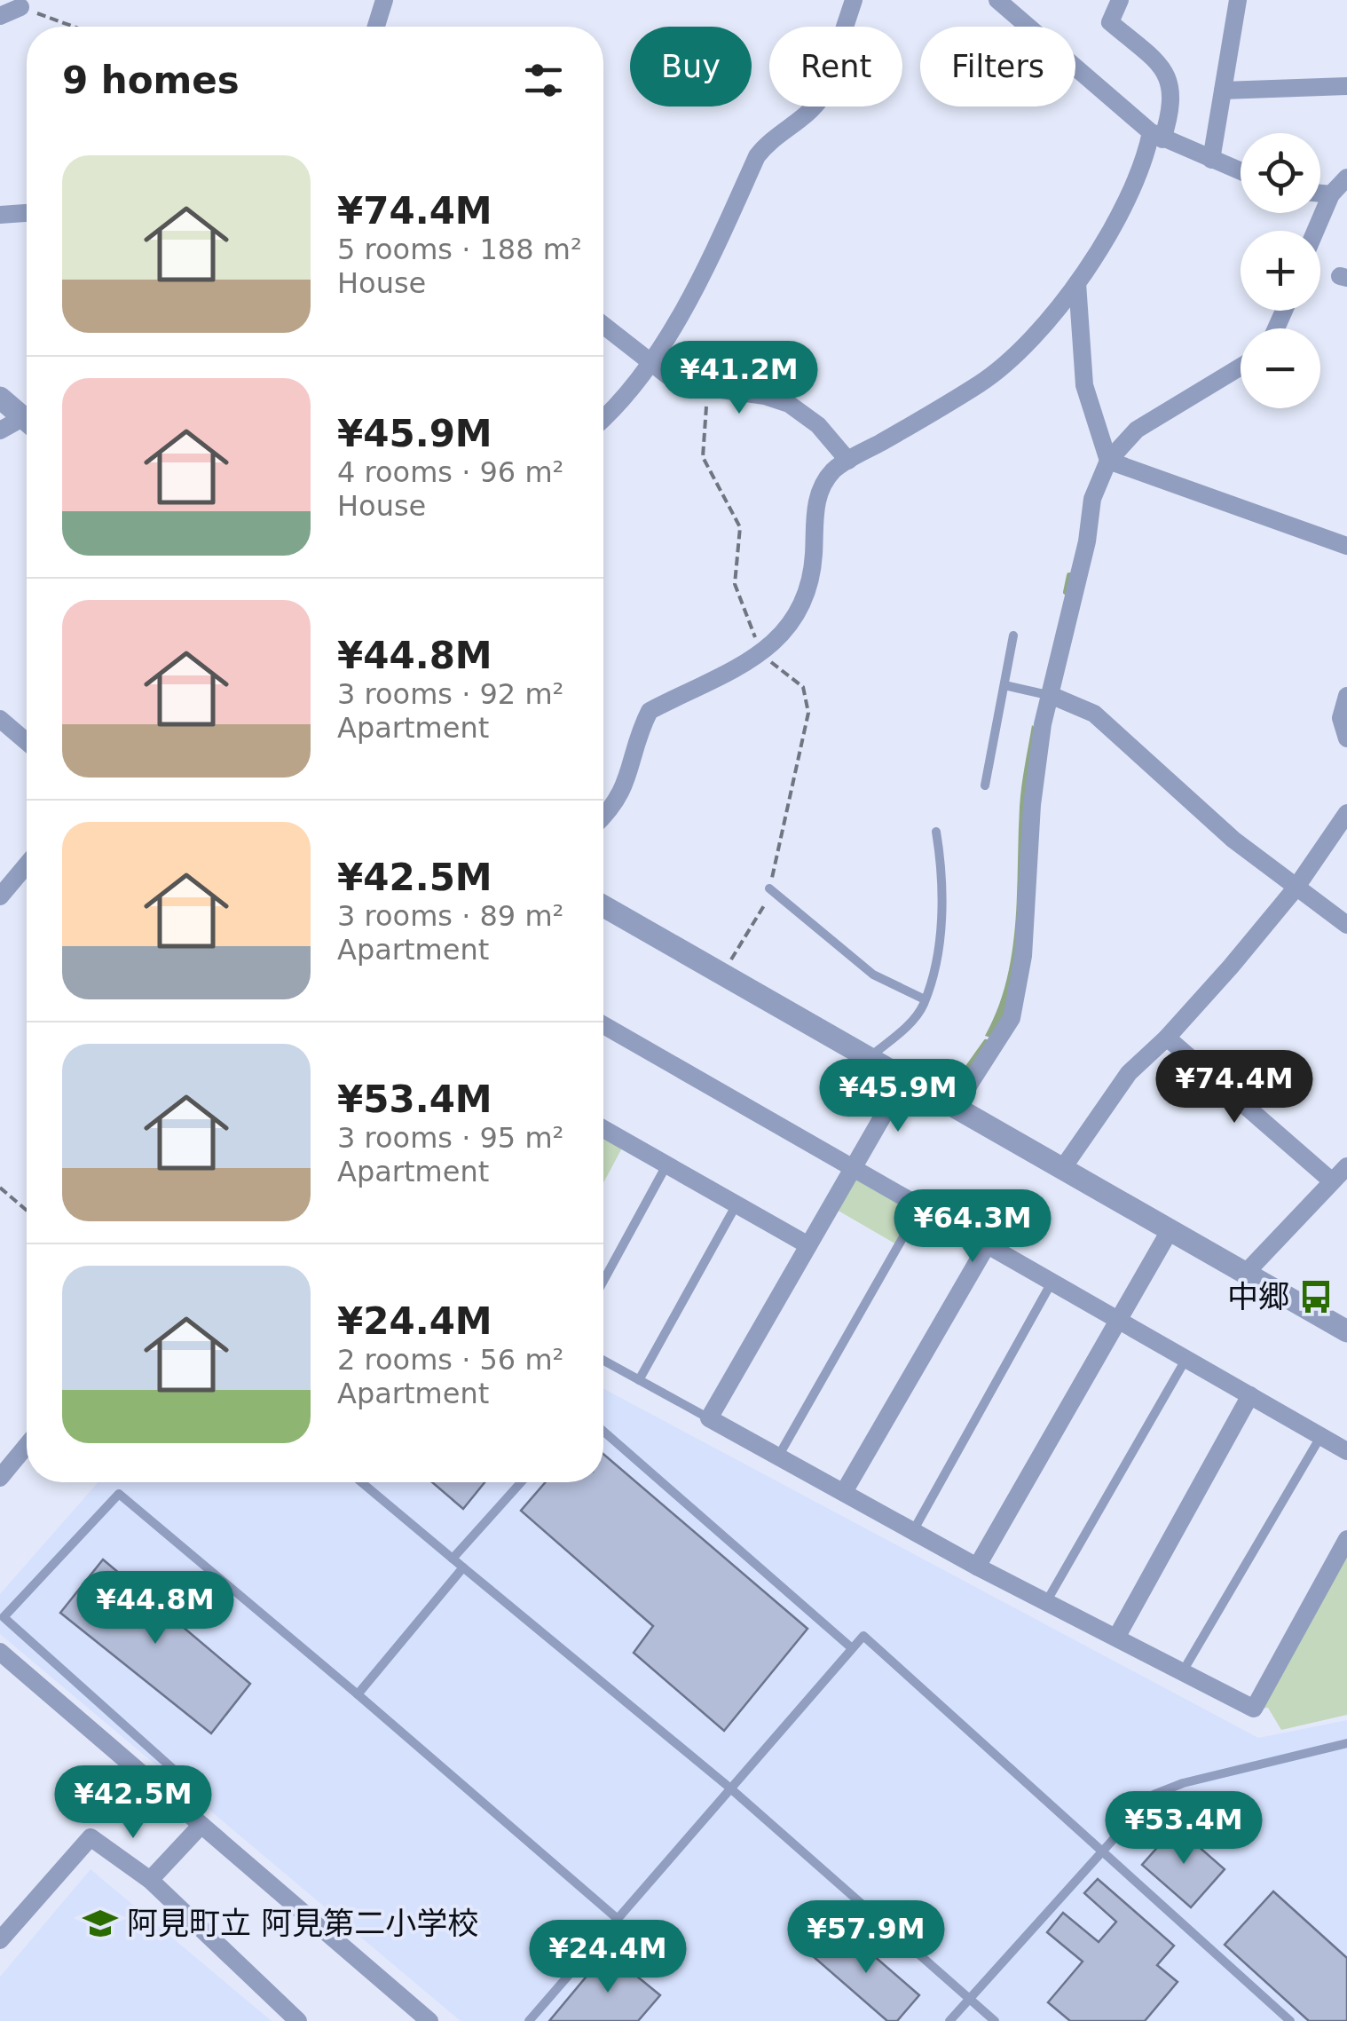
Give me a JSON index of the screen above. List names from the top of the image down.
{
  "places": {
    "bus stop": ["中郷"],
    "school or university": ["阿見町立 阿見第二小学校"]
  },
  "page": {
    "chip": ["Buy", "Rent", "Filters"],
    "heading": "9 homes",
    "map_buttons": ["+", "−"],
    "list": [
      {
        "name": "¥74.4M",
        "note": "5 rooms · 188 m² · House"
      },
      {
        "name": "¥45.9M",
        "note": "4 rooms · 96 m² · House"
      },
      {
        "name": "¥44.8M",
        "note": "3 rooms · 92 m² · Apartment"
      },
      {
        "name": "¥42.5M",
        "note": "3 rooms · 89 m² · Apartment"
      },
      {
        "name": "¥53.4M",
        "note": "3 rooms · 95 m² · Apartment"
      },
      {
        "name": "¥24.4M",
        "note": "2 rooms · 56 m² · Apartment"
      }
    ],
    "price": [
      "¥41.2M",
      "¥74.4M",
      "¥45.9M",
      "¥64.3M",
      "¥44.8M",
      "¥42.5M",
      "¥53.4M",
      "¥57.9M",
      "¥24.4M"
    ]
  }
}
